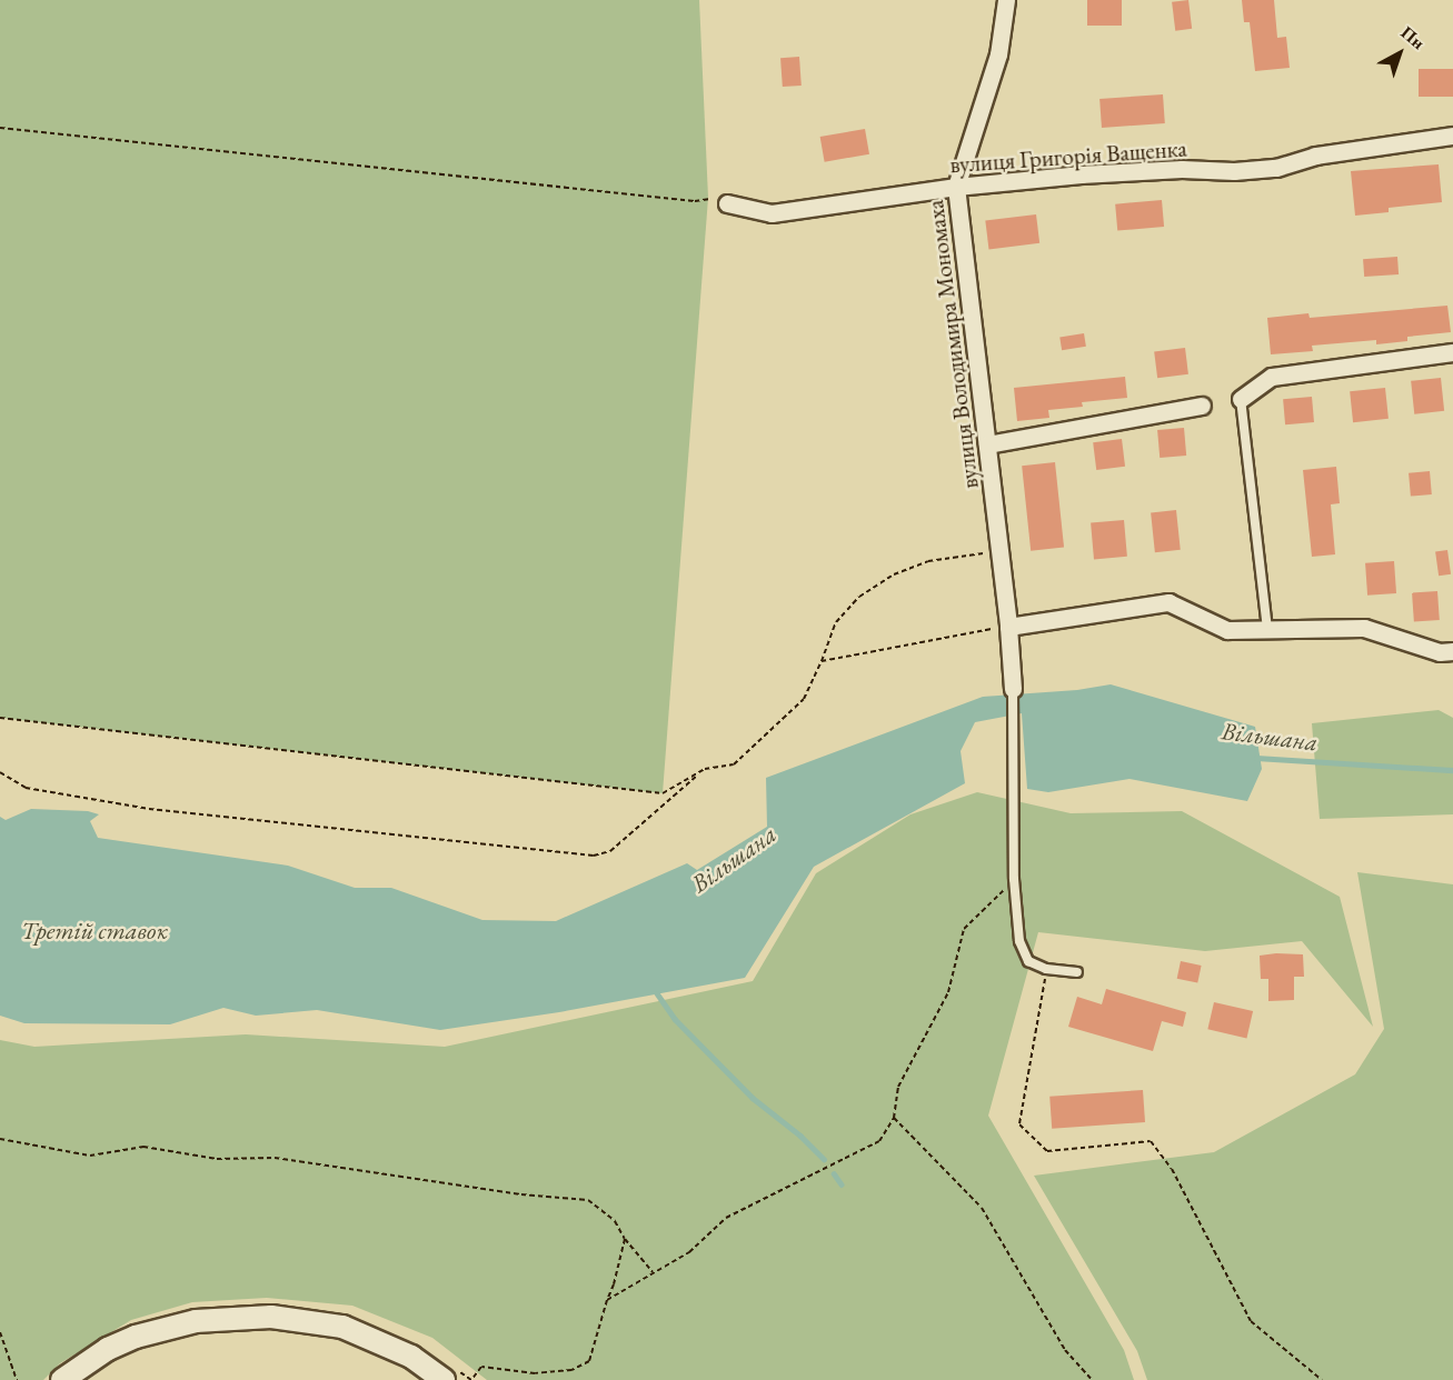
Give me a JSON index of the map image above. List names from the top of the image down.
{
  "streets": {
    "street": ["вулиця Григорія Ващенка", "вулиця Володимира Мономаха"]
  },
  "crossings": [
    ["вулиця Григорія Ващенка", "вулиця Володимира Мономаха"]
  ],
  "water": ["Вільшана", "Третій ставок"],
  "north": "top right"
}
